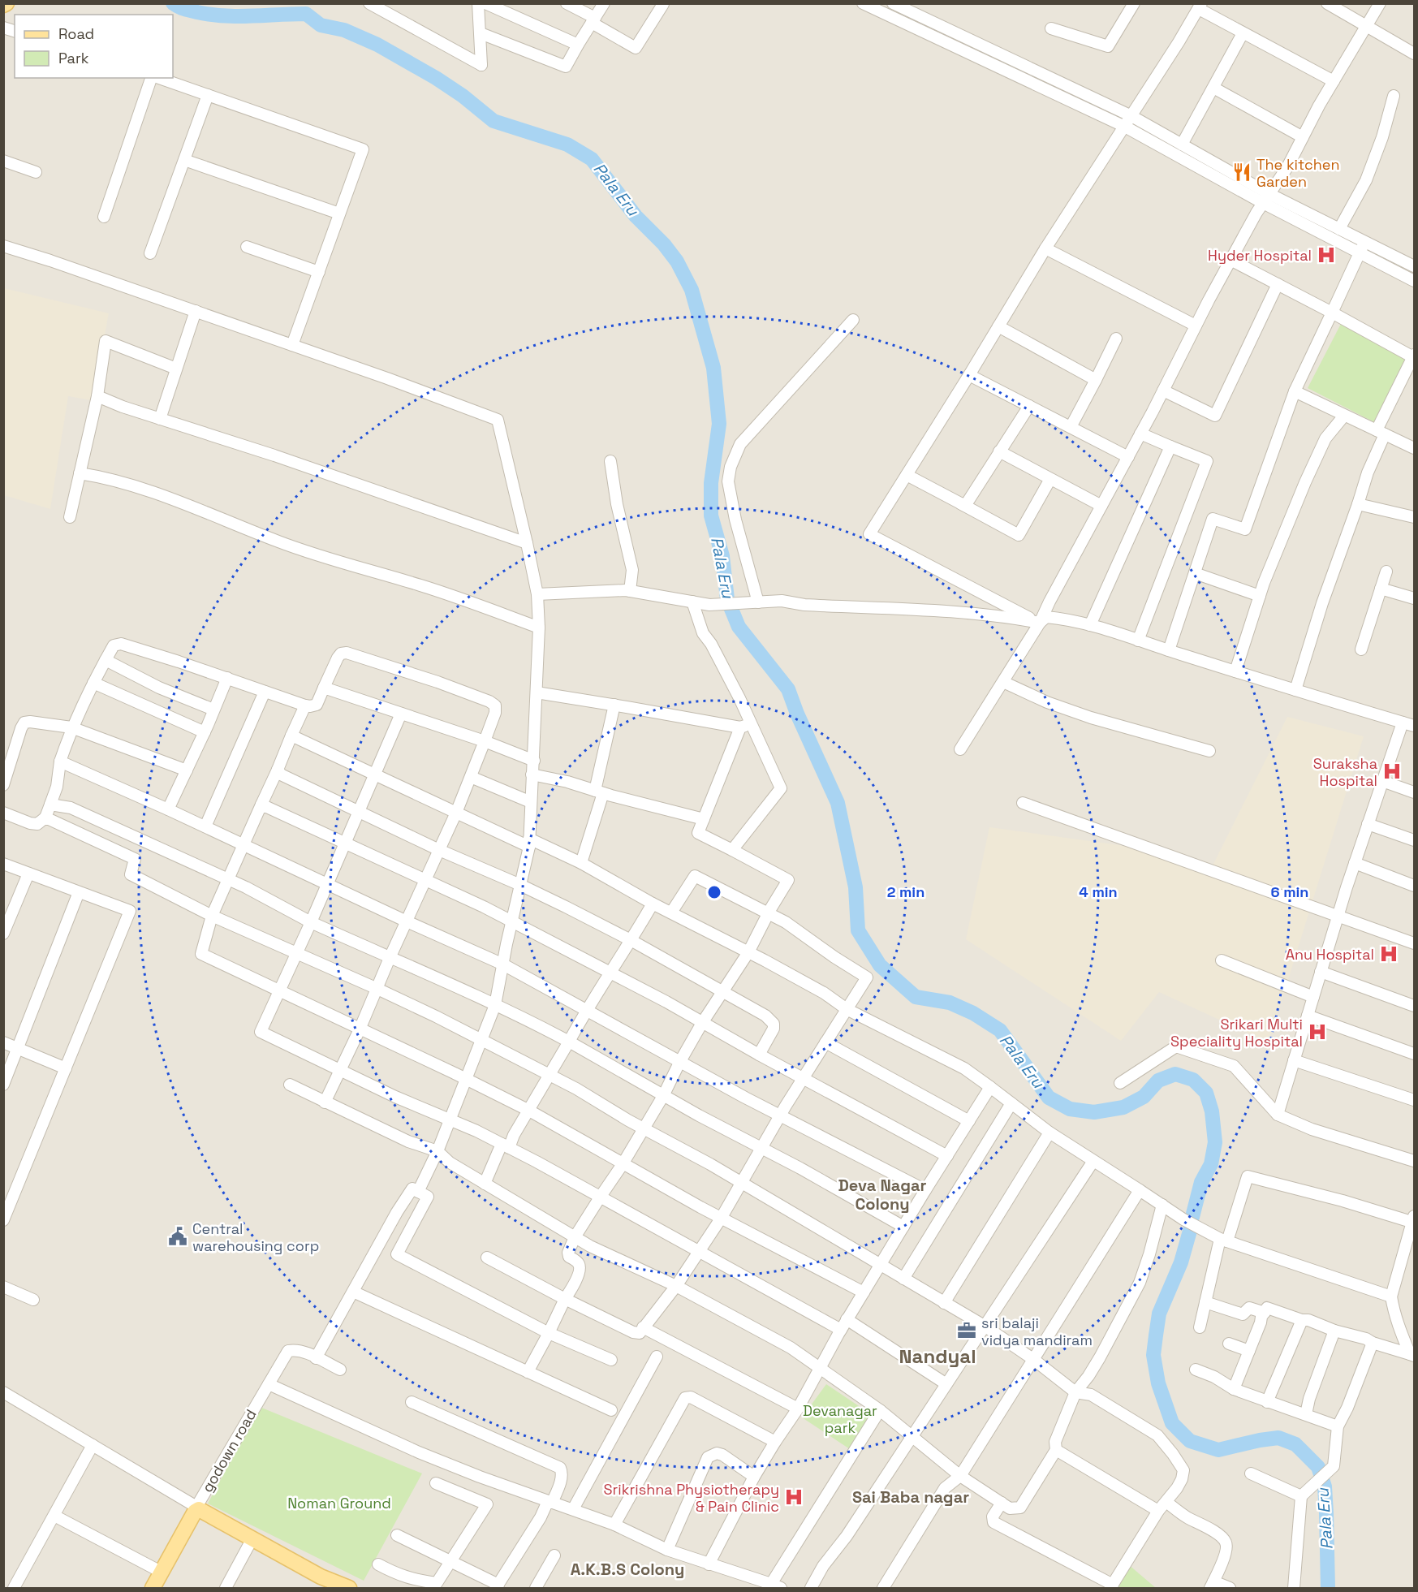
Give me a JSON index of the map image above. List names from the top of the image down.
{
  "streets": {
    "street": ["godown road"]
  },
  "districts": [
    "Deva Nagar Colony",
    "Nandyal",
    "Sai Baba nagar",
    "A.K.B.S Colony"
  ],
  "water": ["Pala Eru"],
  "parks": ["Devanagar park", "Noman Ground"],
  "places": {
    "restaurant": ["The kitchen Garden"],
    "hospital": [
      "Hyder Hospital",
      "Suraksha Hospital",
      "Anu Hospital",
      "Srikari Multi Speciality Hospital",
      "Srikrishna Physiotherapy & Pain Clinic"
    ],
    "public building": ["Central warehousing corp"],
    "office": ["sri balaji vidya mandiram"]
  },
  "legend": ["Road", "Park"],
  "rings": ["2 min", "4 min", "6 min"]
}
